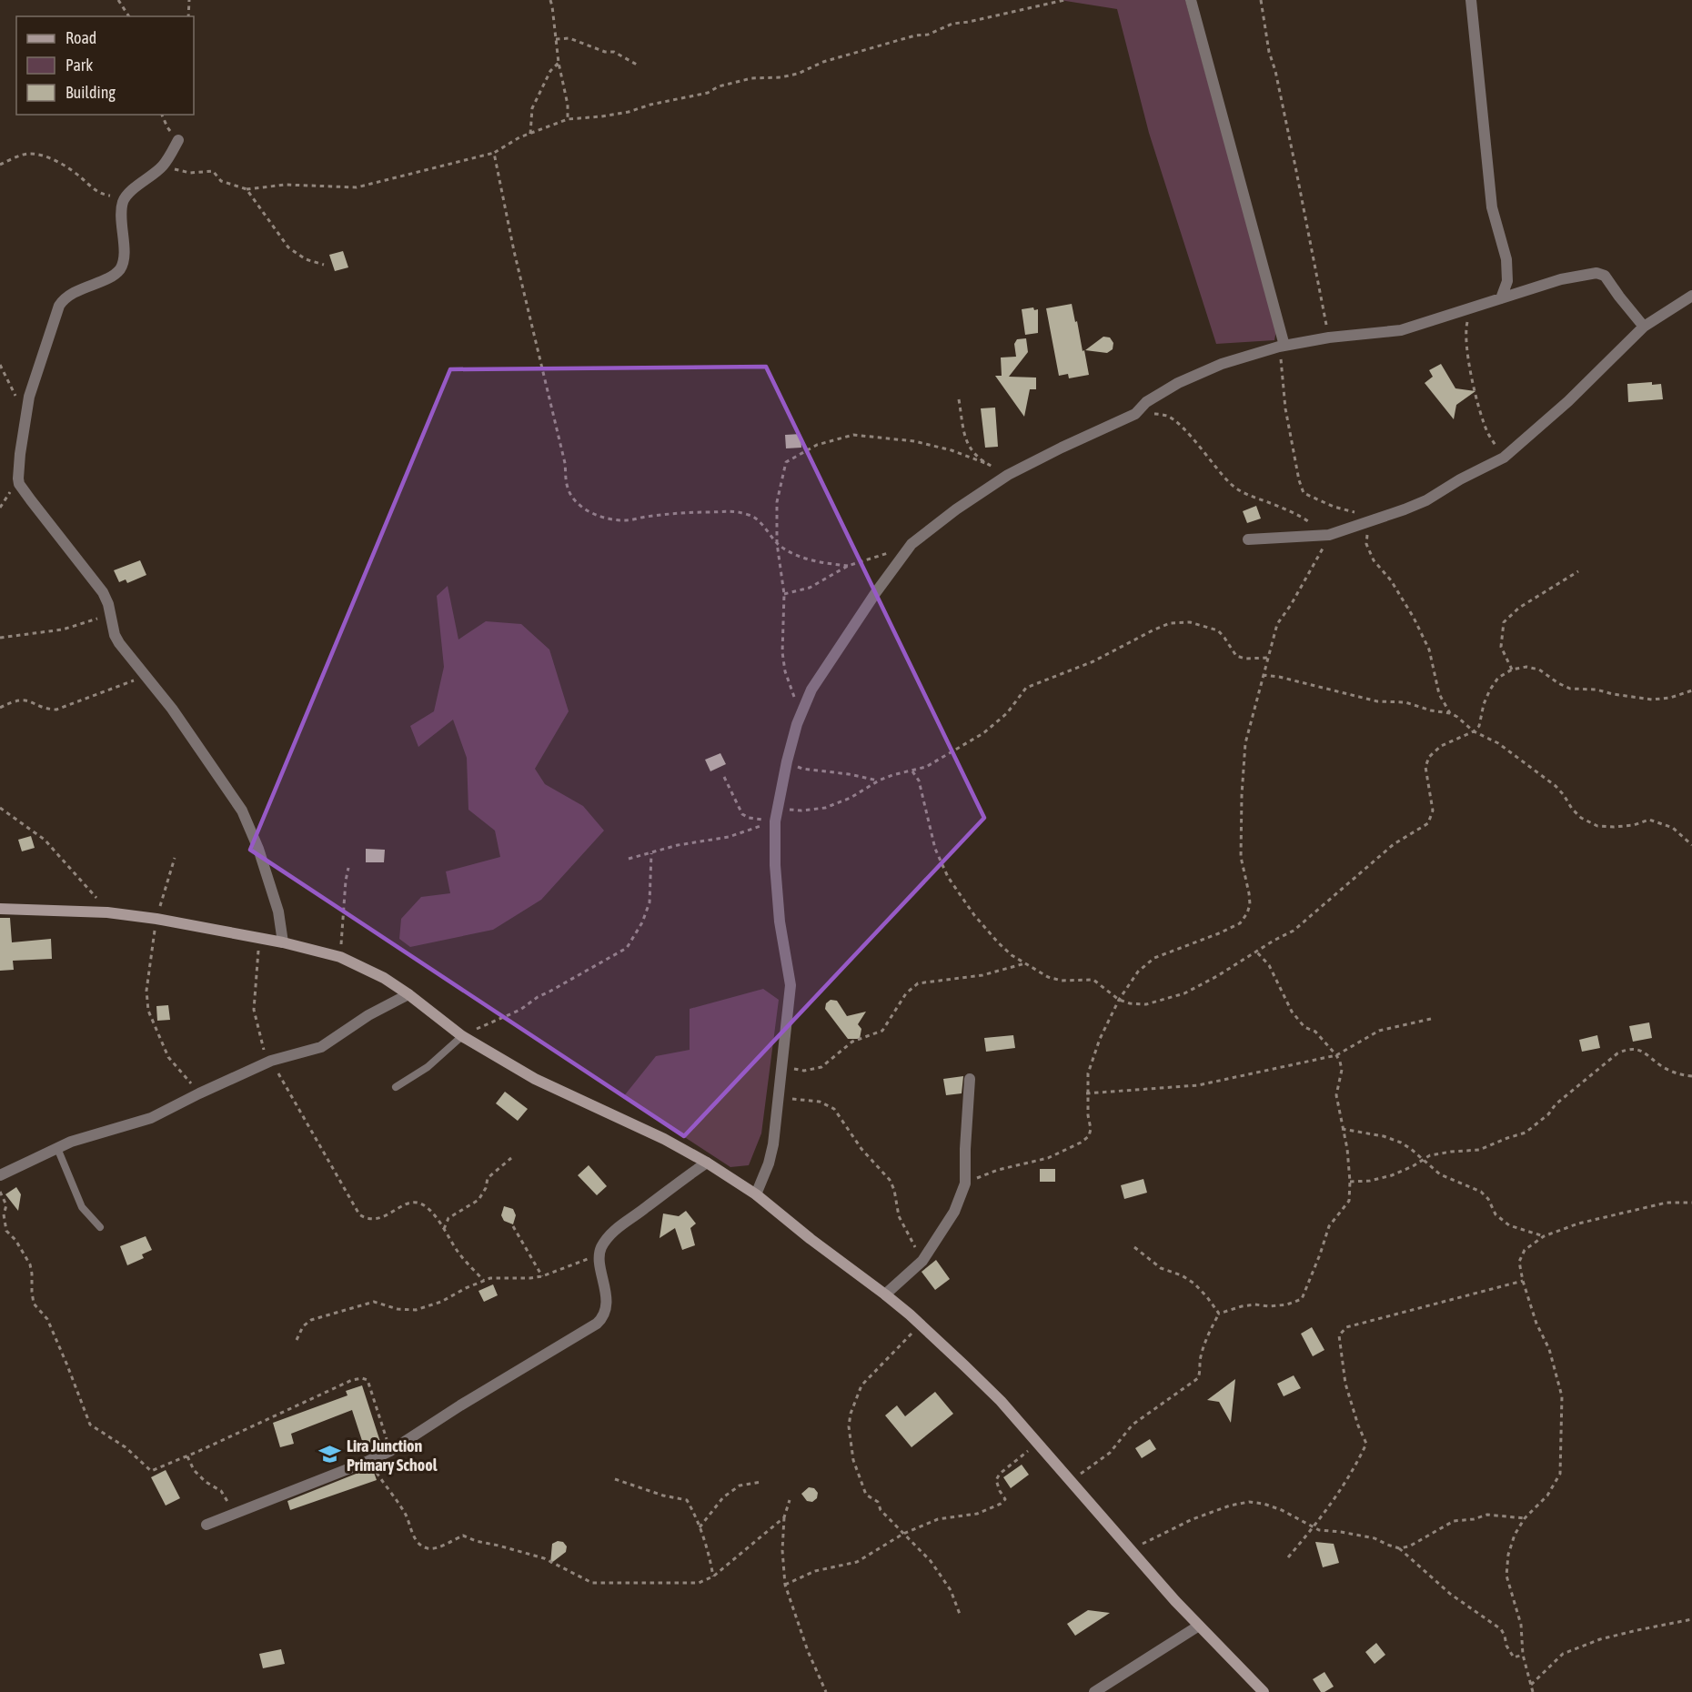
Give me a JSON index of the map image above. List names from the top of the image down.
{
  "places": {
    "school or university": ["Lira Junction Primary School"]
  },
  "legend": ["Road", "Park", "Building"]
}
